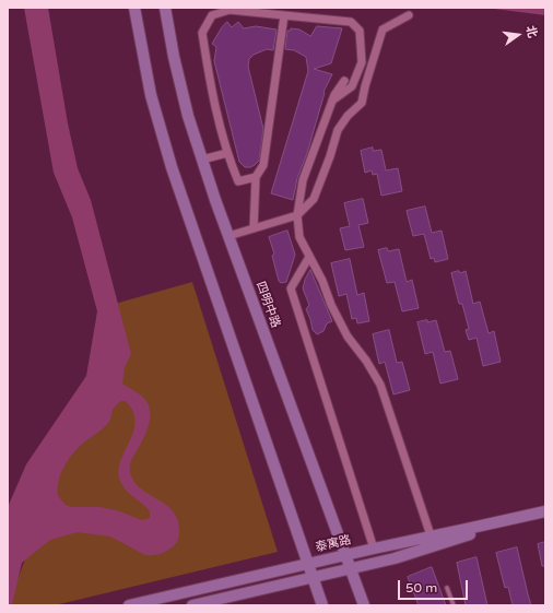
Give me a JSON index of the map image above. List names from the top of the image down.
{
  "streets": {
    "main road": ["四明中路", "泰寓路"]
  },
  "crossings": [
    ["四明中路", "泰寓路"]
  ],
  "scale_bar": "50 m",
  "north": "right"
}
